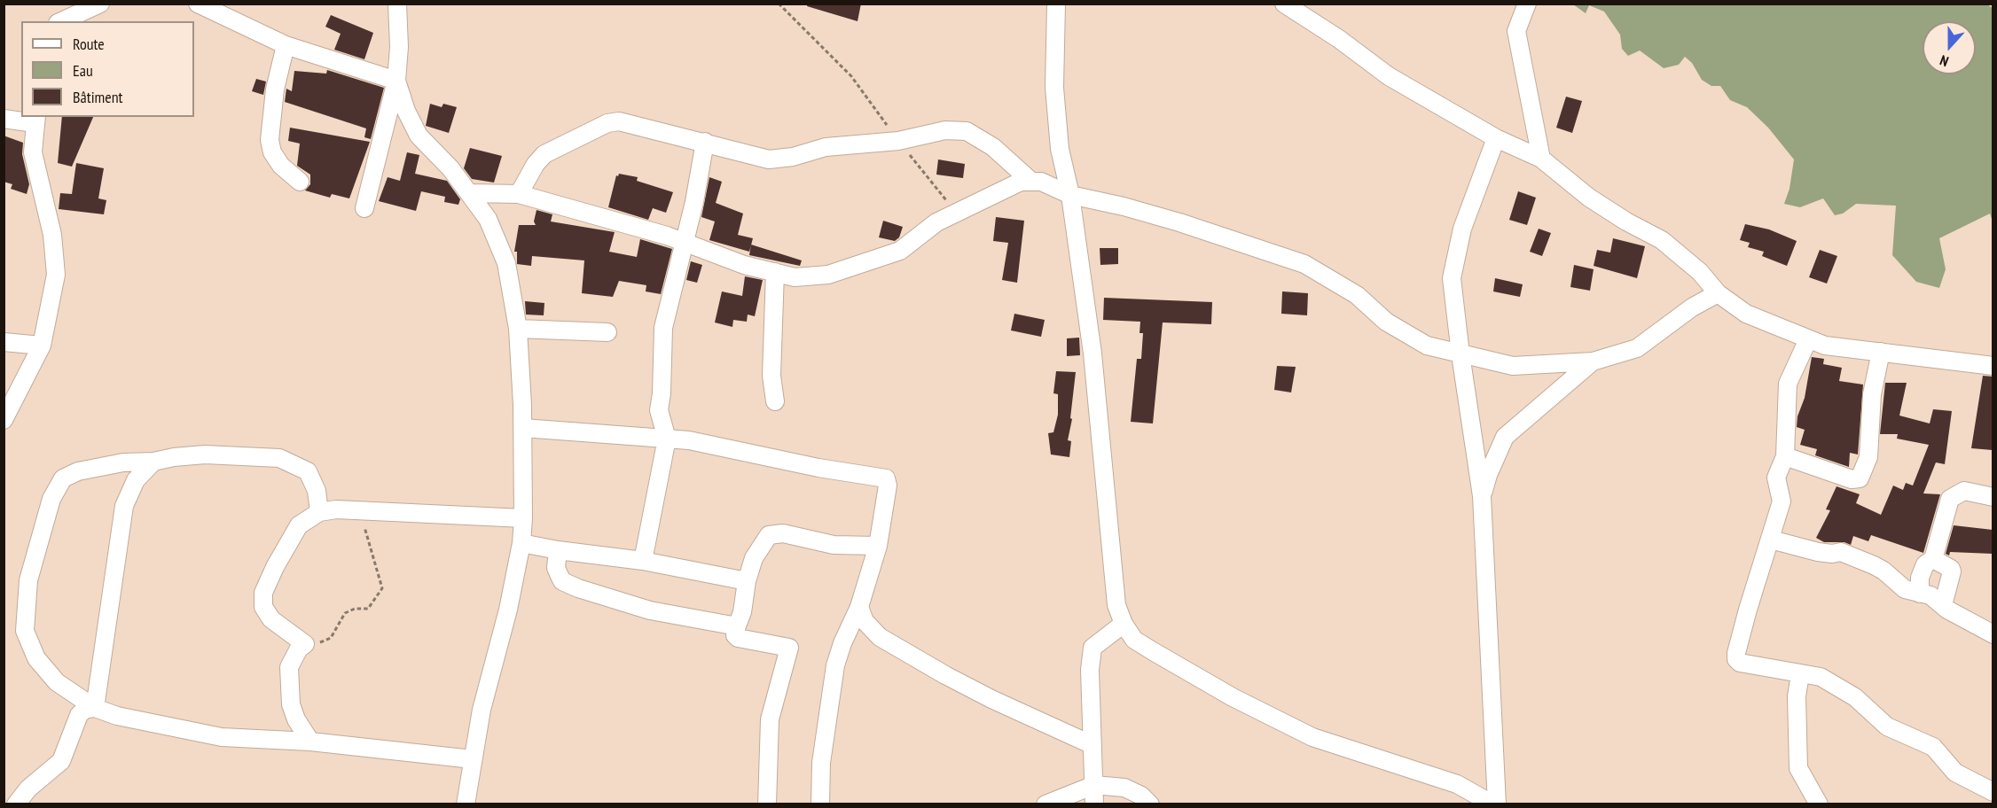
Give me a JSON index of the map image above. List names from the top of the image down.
{
  "legend": ["Route", "Eau", "Bâtiment"],
  "north": "bottom"
}
